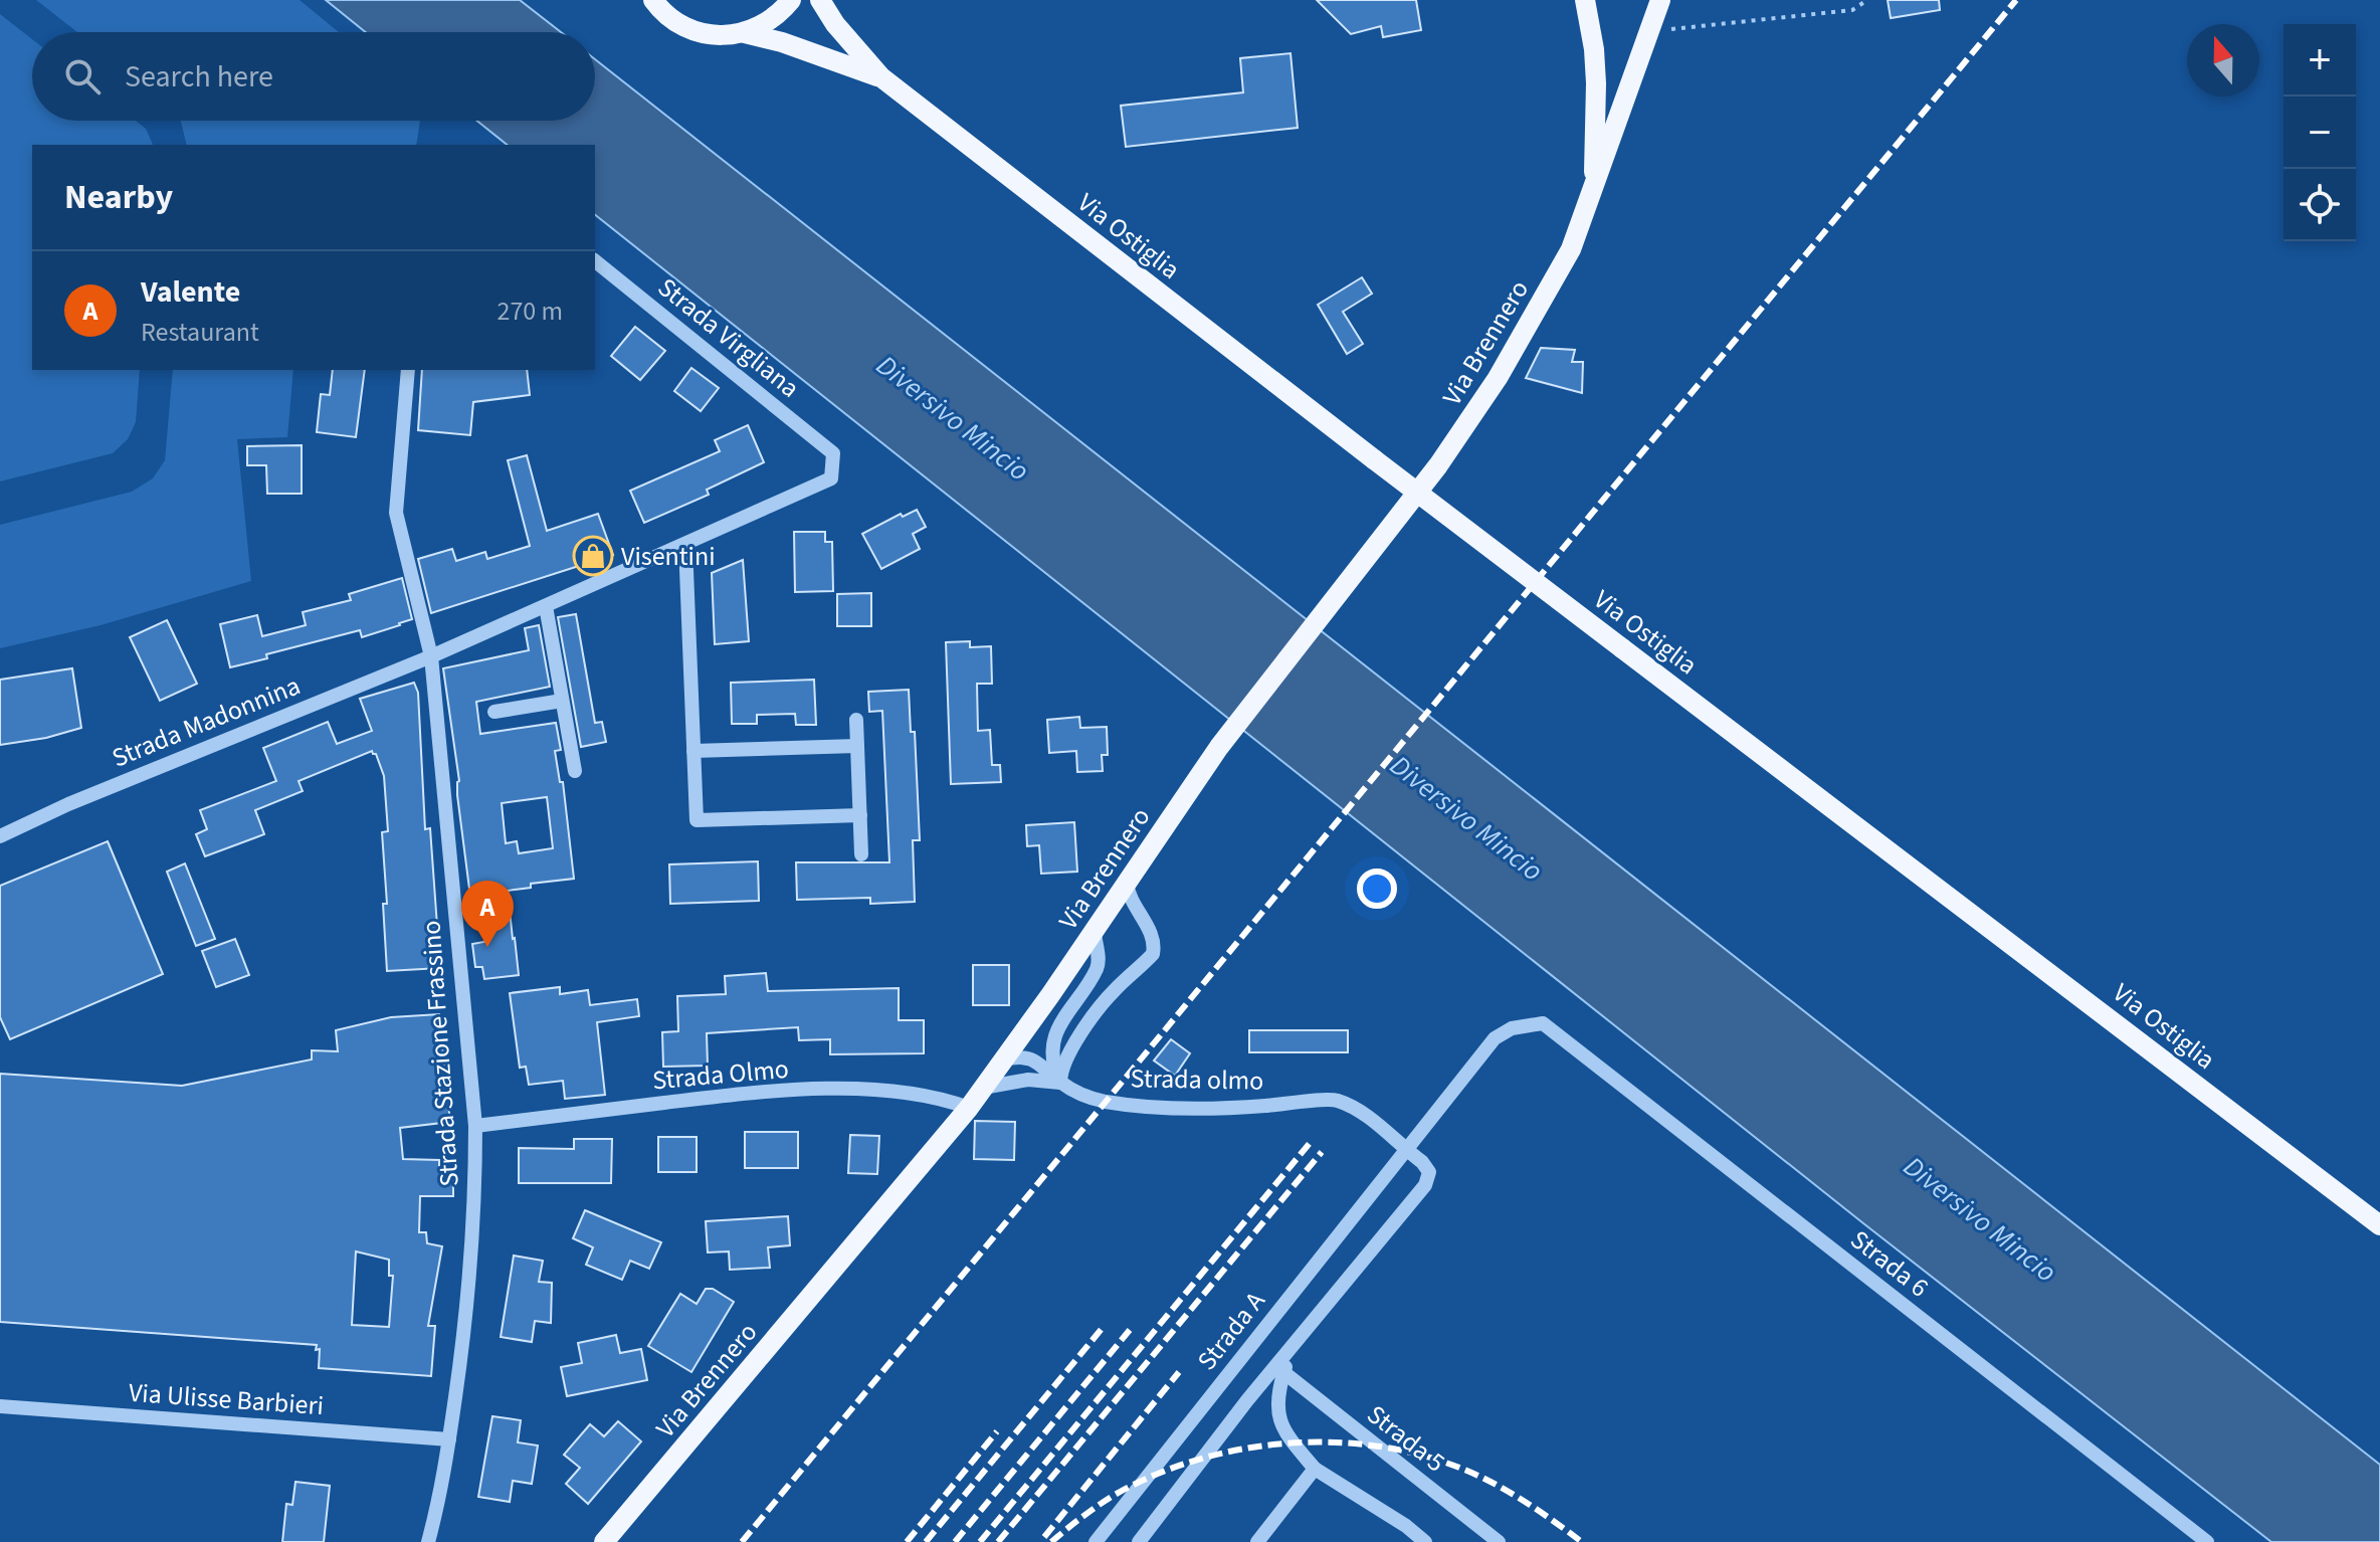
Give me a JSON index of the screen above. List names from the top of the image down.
{
  "streets": {
    "main road": ["Via Ostiglia", "Via Brennero"],
    "street": [
      "Strada Virgliana",
      "Strada Madonnina",
      "Strada Stazione Frassino",
      "Strada Olmo",
      "Strada olmo",
      "Strada 6",
      "Strada A",
      "Via Ulisse Barbieri",
      "Strada 5"
    ]
  },
  "crossings": [
    ["Strada Virgliana", "Strada Madonnina"],
    ["Via Brennero", "Strada Olmo"],
    ["Via Brennero", "Strada olmo"],
    ["Strada Madonnina", "Strada Stazione Frassino"],
    ["Strada Stazione Frassino", "Strada Olmo"],
    ["Strada Stazione Frassino", "Via Ulisse Barbieri"],
    ["Strada olmo", "Strada A"],
    ["Strada 6", "Strada A"]
  ],
  "water": ["Diversivo Mincio"],
  "places": {
    "shop": ["Visentini"]
  },
  "north": "top",
  "page": {
    "map_buttons": ["+", "−"],
    "search": "Search here",
    "heading": "Nearby",
    "list": [
      {
        "mark": "A",
        "name": "Valente",
        "note": "Restaurant",
        "value": "270 m"
      }
    ],
    "pins": "A"
  }
}
